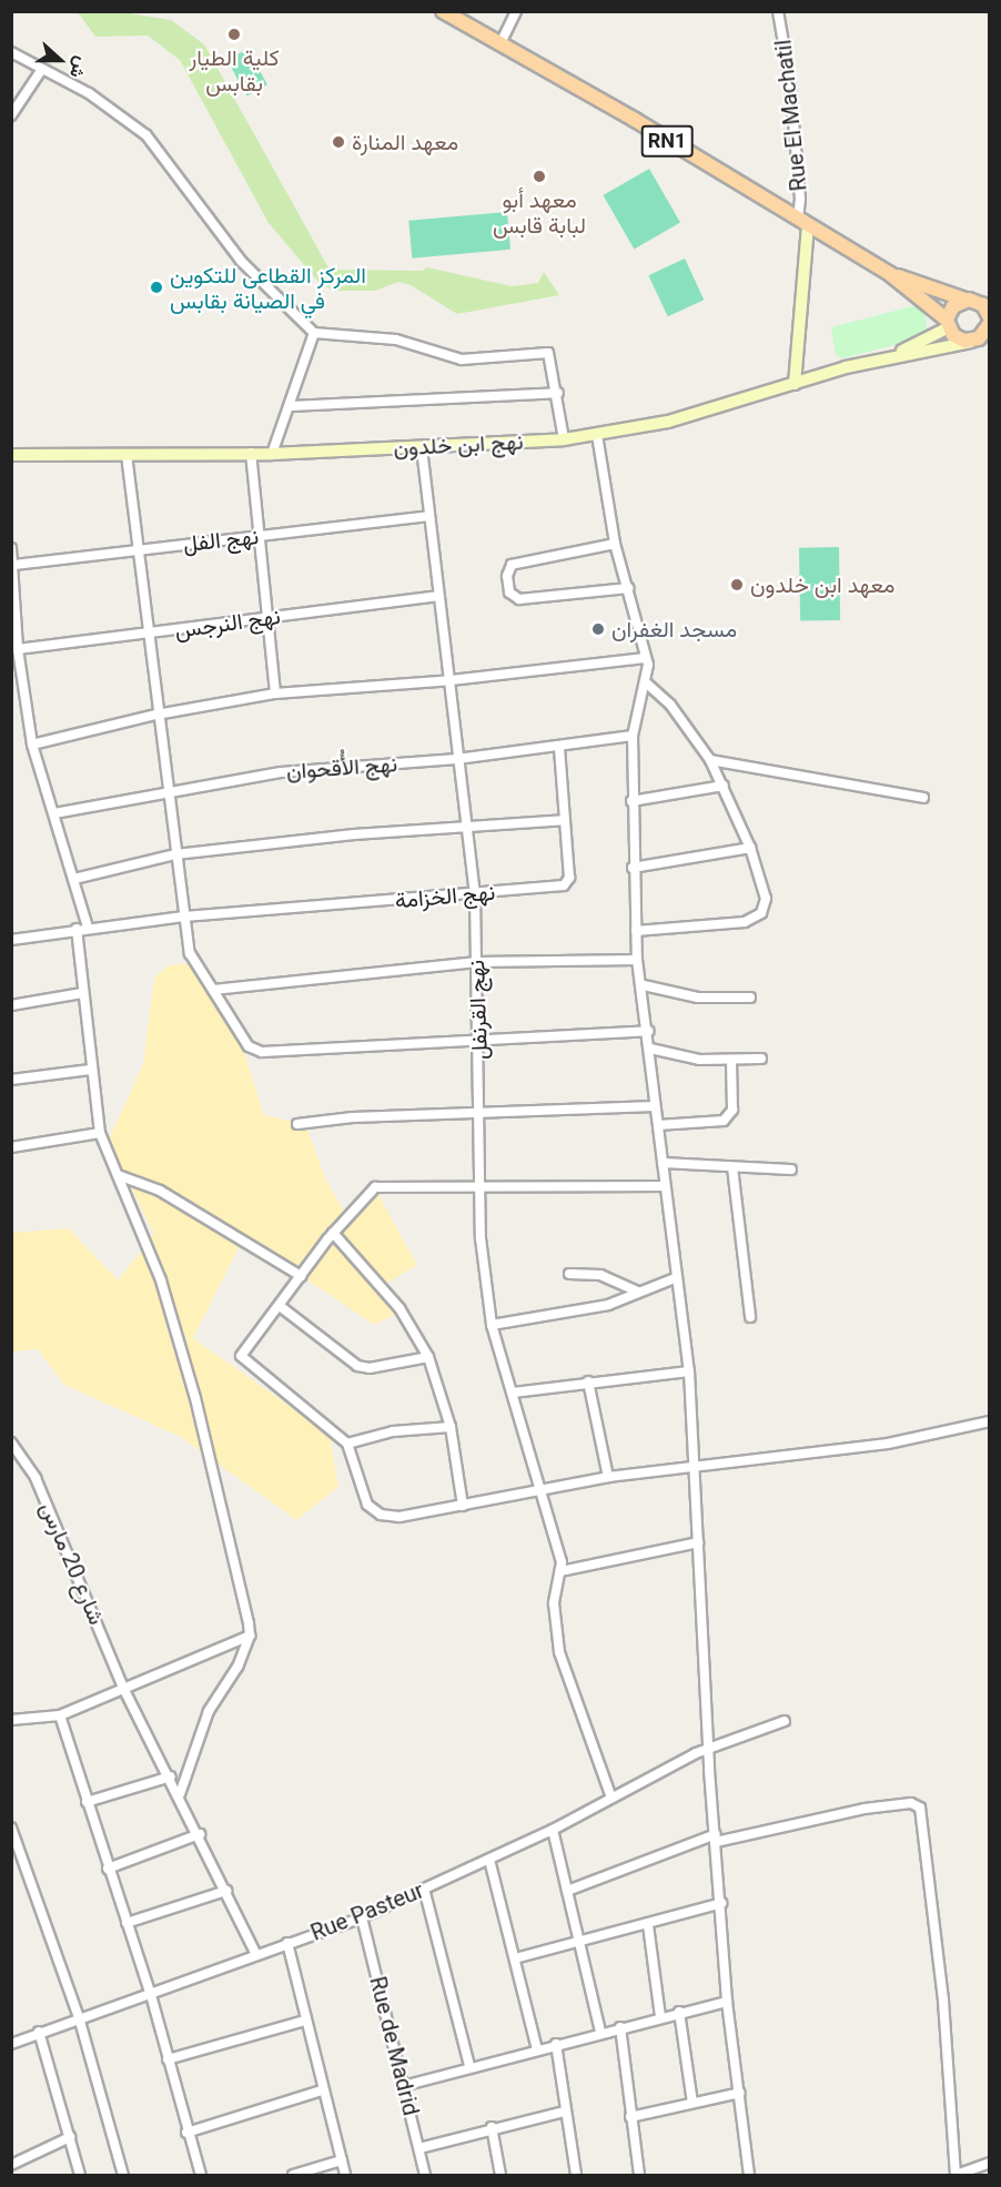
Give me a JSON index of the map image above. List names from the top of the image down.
{
  "streets": {
    "main road": ["RN1"],
    "street": [
      "Rue El Machatil",
      "نهج ابن خلدون",
      "نهج الفل",
      "نهج النرجس",
      "نهج الأُقحوان",
      "نهج الخزامة",
      "نهج القرنفل",
      "شارع 20 مارس",
      "Rue Pasteur",
      "Rue de Madrid"
    ]
  },
  "crossings": [
    ["Rue El Machatil", "RN1"],
    ["نهج ابن خلدون", "نهج القرنفل"],
    ["نهج الفل", "نهج القرنفل"],
    ["نهج النرجس", "نهج القرنفل"],
    ["نهج الأُقحوان", "نهج الخزامة"],
    ["نهج الأُقحوان", "نهج القرنفل"],
    ["نهج الخزامة", "نهج القرنفل"],
    ["شارع 20 مارس", "Rue Pasteur"],
    ["Rue Pasteur", "Rue de Madrid"]
  ],
  "places": [
    "كلية الطيار بقابس",
    "معهد المنارة",
    "معهد أبو لبابة قابس",
    "المركز القطاعى للتكوين في الصيانة بقابس",
    "معهد ابن خلدون",
    "مسجد الغفران"
  ],
  "north": "right"
}
